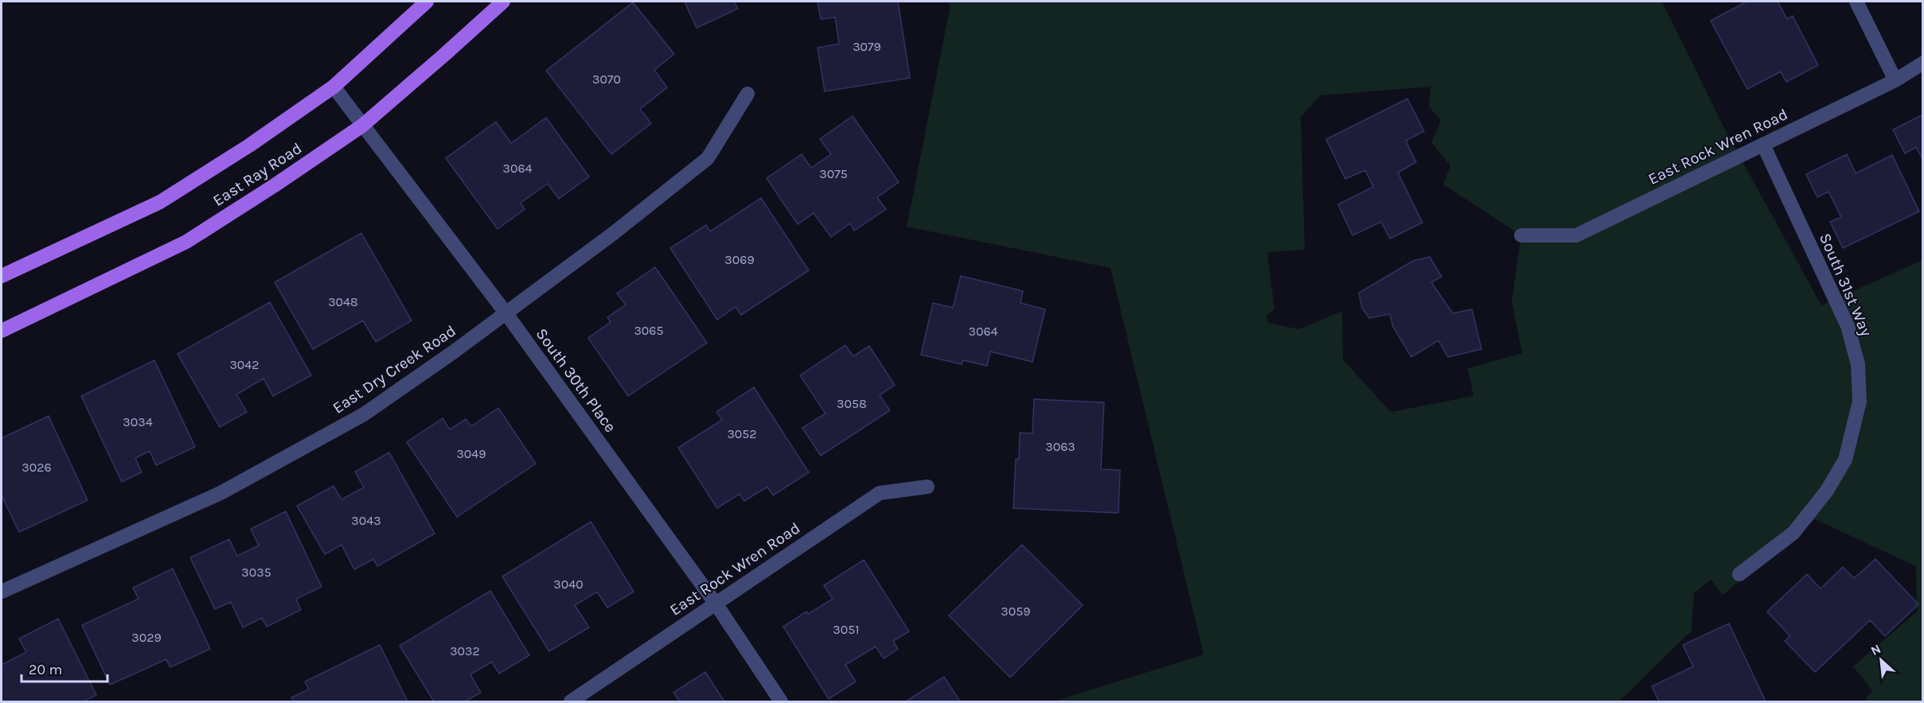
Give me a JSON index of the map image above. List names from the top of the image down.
{
  "streets": {
    "main road": ["East Ray Road"],
    "street": [
      "East Rock Wren Road",
      "South 31st Way",
      "East Dry Creek Road",
      "South 30th Place"
    ]
  },
  "crossings": [
    ["East Rock Wren Road", "South 31st Way"],
    ["East Rock Wren Road", "South 30th Place"],
    ["East Ray Road", "South 30th Place"],
    ["East Dry Creek Road", "South 30th Place"]
  ],
  "house_numbers": [
    "3079",
    "3070",
    "3064",
    "3075",
    "3069",
    "3048",
    "3065",
    "3064",
    "3042",
    "3058",
    "3034",
    "3052",
    "3063",
    "3049",
    "3026",
    "3043",
    "3035",
    "3040",
    "3059",
    "3051",
    "3029",
    "3032"
  ],
  "scale_bar": "20 m",
  "north": "top left"
}
